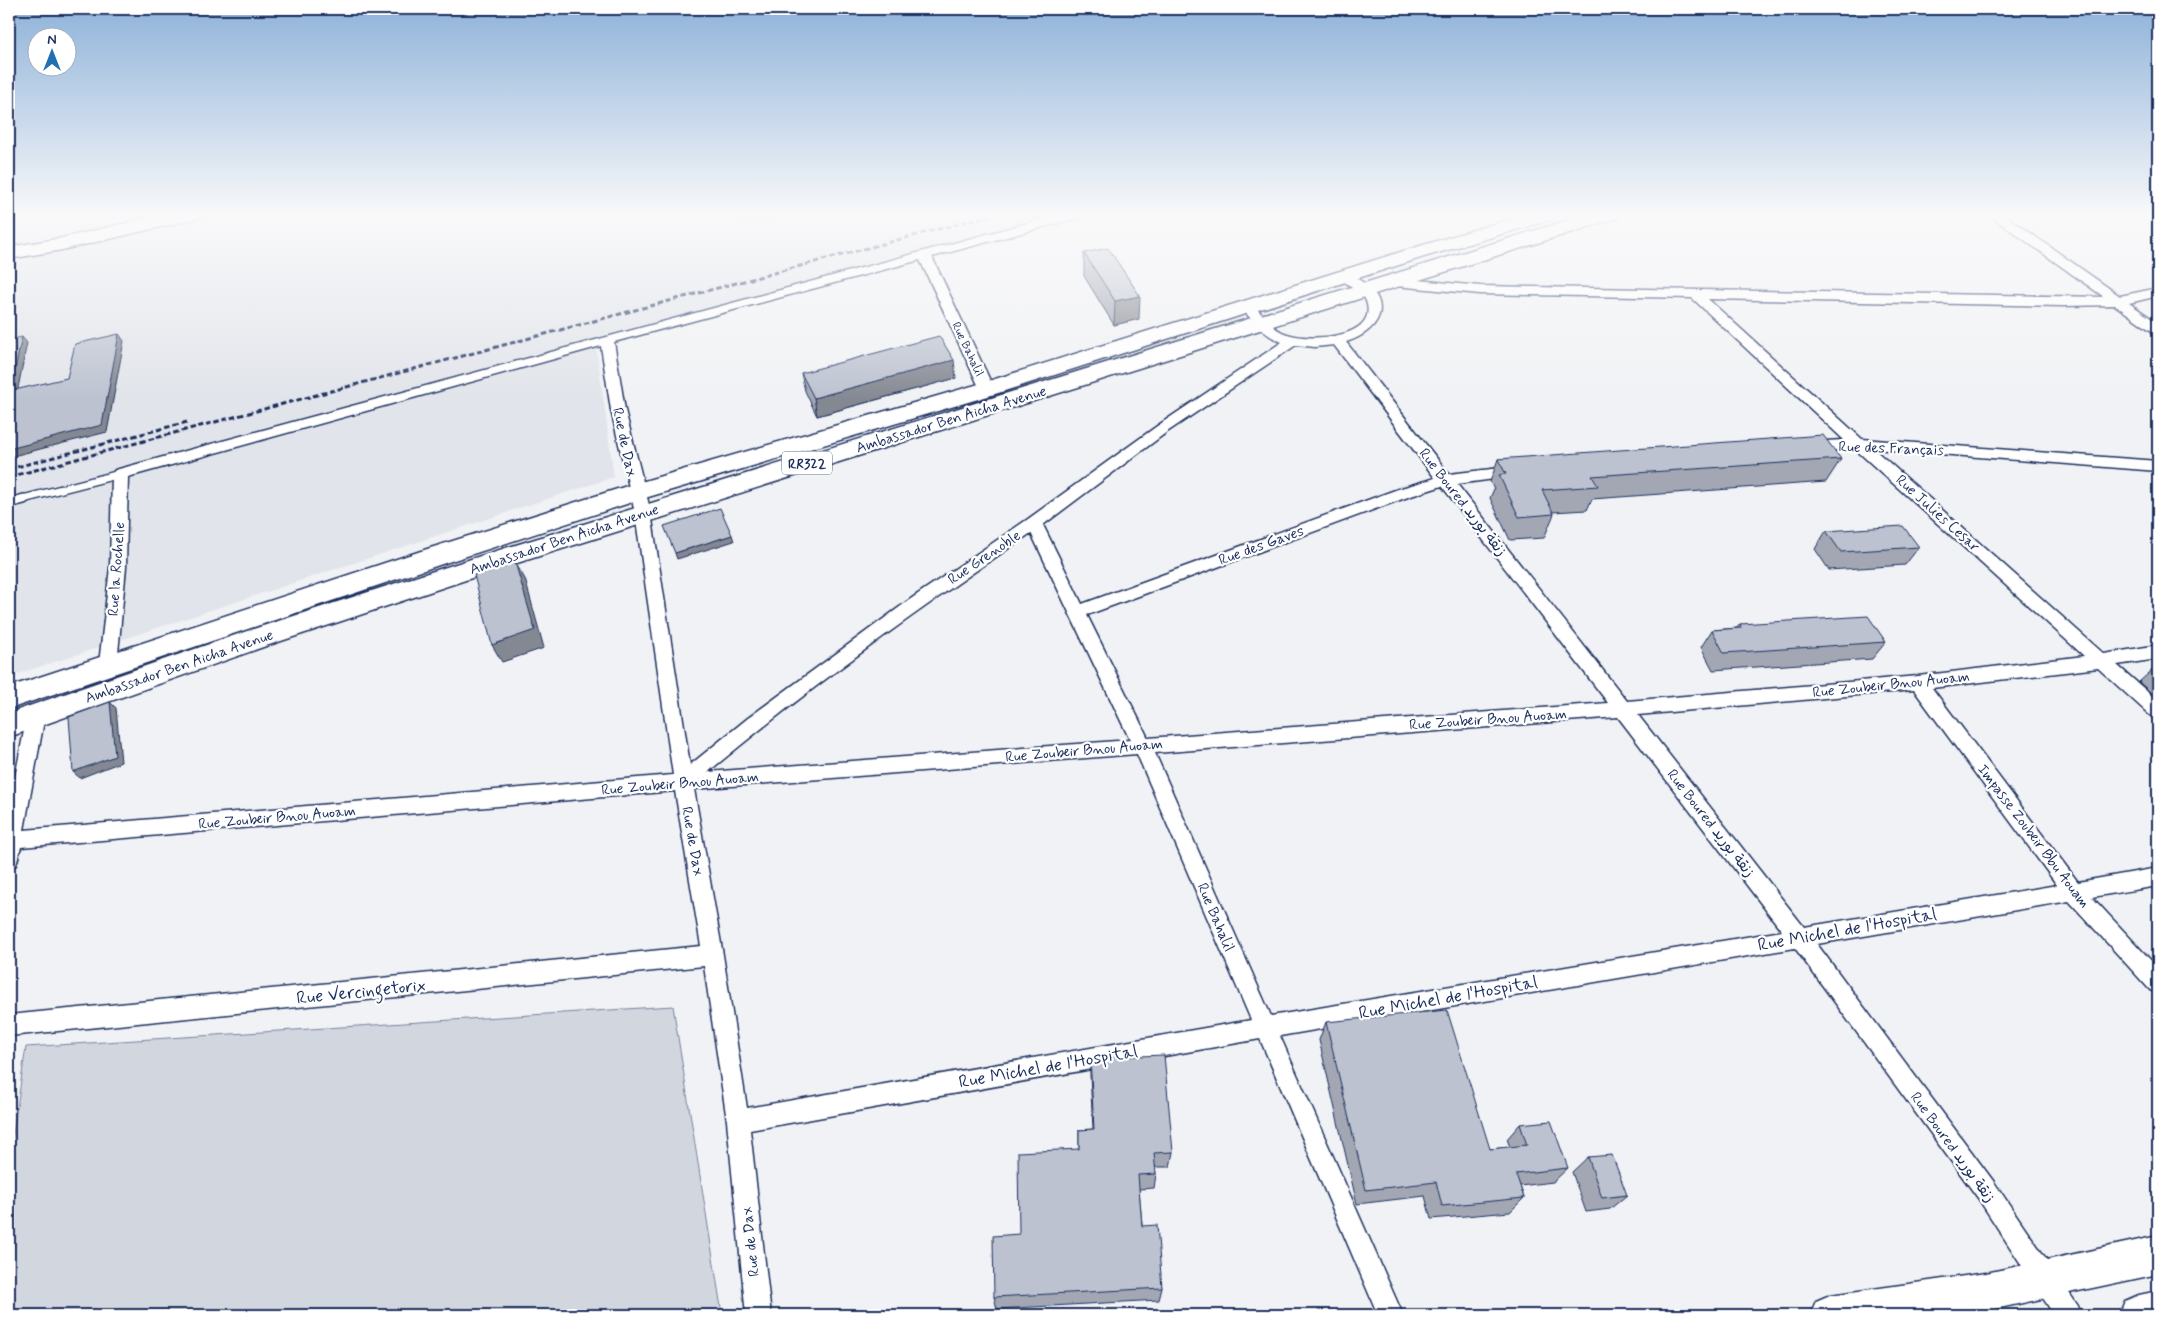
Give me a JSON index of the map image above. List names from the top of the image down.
{
  "streets": {
    "main road": ["Ambassador Ben Aicha Avenue", "RR322"],
    "street": [
      "Rue Bahalil",
      "Rue de Dax",
      "Rue des Français",
      "Rue Boured زنقة بوريد",
      "Rue Julies Cesar",
      "Rue des Gaves",
      "Rue Grenoble",
      "Rue la Rochelle",
      "Rue Zoubeir Bnou Auoam",
      "Impasse Zoubeir Bbu Aouam",
      "Rue Michel de l'Hospital",
      "Rue Vercingetorix"
    ]
  },
  "crossings": [
    ["Rue Bahalil", "Ambassador Ben Aicha Avenue"],
    ["Rue Bahalil", "Rue des Gaves"],
    ["Rue Bahalil", "Rue Grenoble"],
    ["Rue Bahalil", "Rue Zoubeir Bnou Auoam"],
    ["Rue Bahalil", "Rue Michel de l'Hospital"],
    ["Ambassador Ben Aicha Avenue", "Rue de Dax"],
    ["Ambassador Ben Aicha Avenue", "Rue la Rochelle"],
    ["Rue de Dax", "Rue Grenoble"],
    ["Rue de Dax", "Rue Zoubeir Bnou Auoam"],
    ["Rue de Dax", "Rue Michel de l'Hospital"],
    ["Rue de Dax", "Rue Vercingetorix"],
    ["Rue des Français", "Rue Julies Cesar"],
    ["Rue Boured زنقة بوريد", "Rue des Gaves"],
    ["Rue Boured زنقة بوريد", "Rue Zoubeir Bnou Auoam"],
    ["Rue Boured زنقة بوريد", "Rue Michel de l'Hospital"],
    ["Rue Julies Cesar", "Rue Zoubeir Bnou Auoam"],
    ["Rue Grenoble", "Rue Zoubeir Bnou Auoam"],
    ["Rue Zoubeir Bnou Auoam", "Impasse Zoubeir Bbu Aouam"],
    ["Impasse Zoubeir Bbu Aouam", "Rue Michel de l'Hospital"]
  ],
  "north": "top"
}
